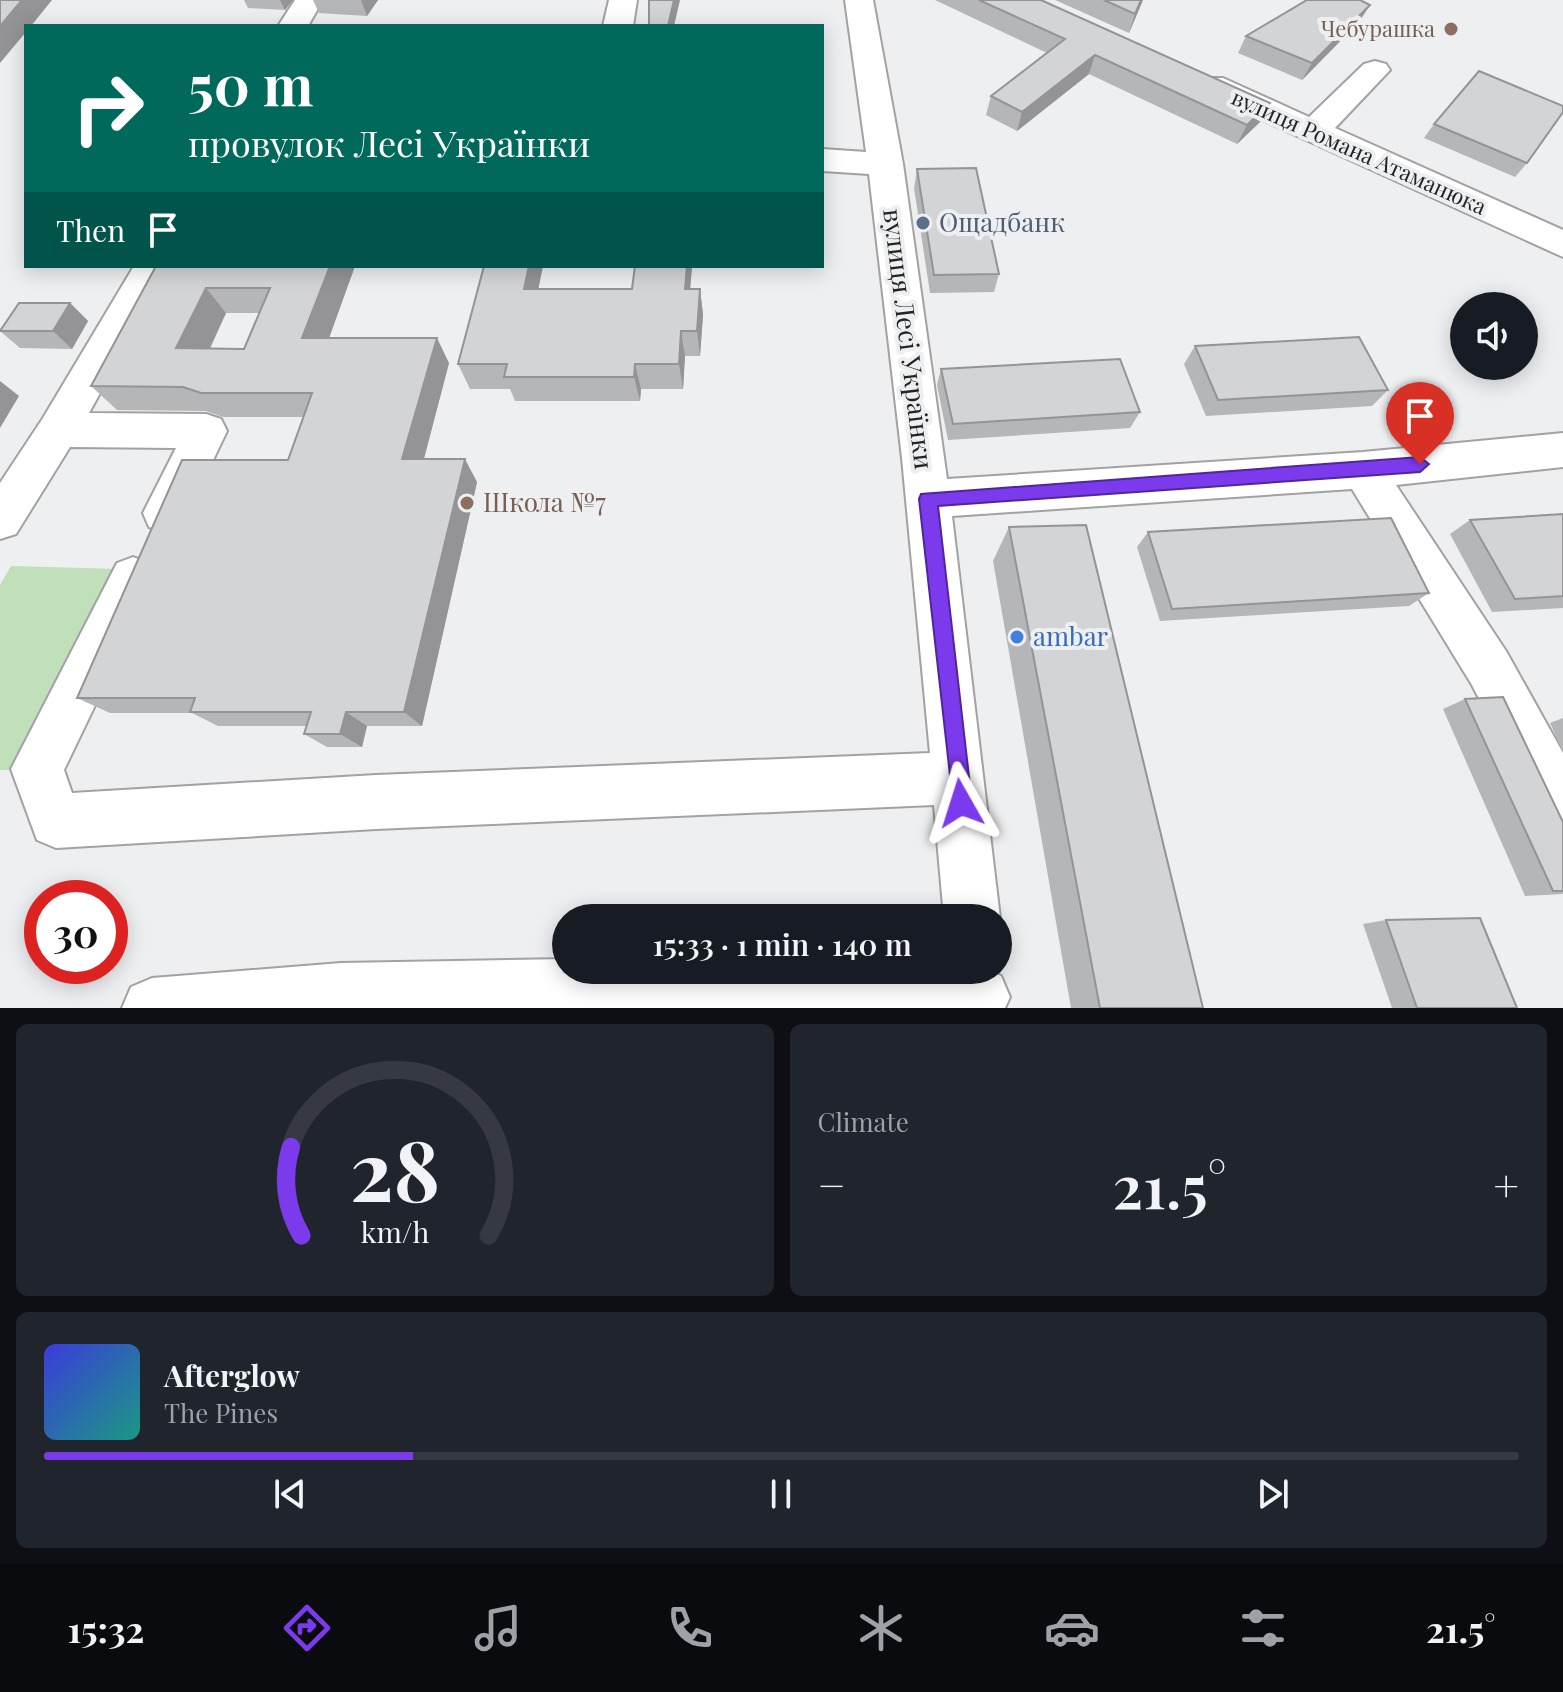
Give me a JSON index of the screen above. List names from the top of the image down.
{
  "streets": {
    "street": ["вулиця Романа Атаманюка", "вулиця Лесі Українки"]
  },
  "places": [
    "Чебурашка",
    "Ощадбанк",
    "Школа №7",
    "ambar"
  ],
  "page": {
    "turn": ["50 m", "провулок Лесі Українки"],
    "then": "Then",
    "limit": "30",
    "trip": "15:33 · 1 min · 140 m",
    "tile": "Climate",
    "heat": ["−", "21.5°", "+"],
    "song": ["Afterglow", "The Pines"],
    "tabs": ["15:32", "21.5°"],
    "gauge": ["28", "km/h"]
  }
}
